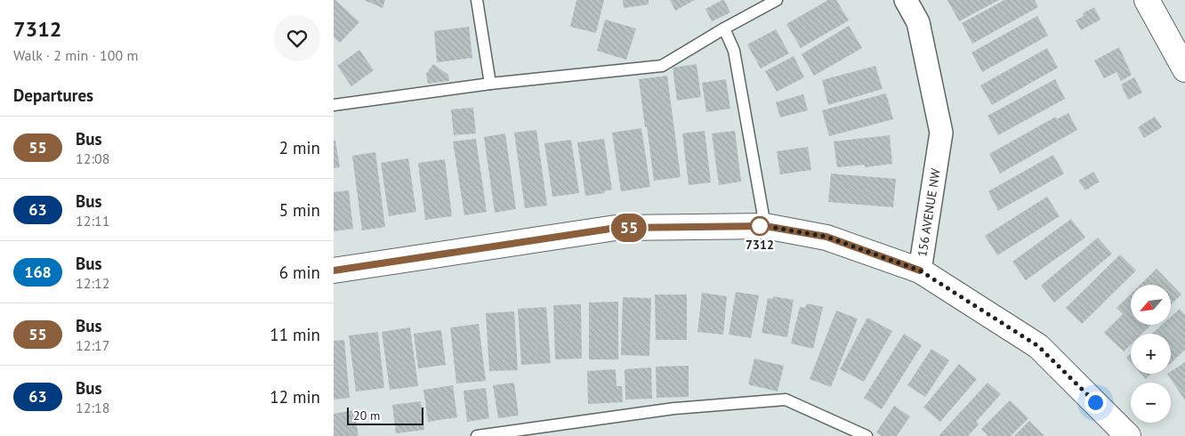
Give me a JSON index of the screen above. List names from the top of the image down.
{
  "streets": {
    "street": ["156 AVENUE NW"]
  },
  "places": ["7312"],
  "lines": ["bus line 55"],
  "scale_bar": "20 m",
  "north": "bottom left",
  "page": {
    "heading": [
      ["7312", "Walk · 2 min · 100 m"],
      "Departures"
    ],
    "on_map": "55",
    "list": [
      {
        "mark": "55",
        "name": "Bus",
        "note": "12:08",
        "value": "2 min"
      },
      {
        "mark": "63",
        "name": "Bus",
        "note": "12:11",
        "value": "5 min"
      },
      {
        "mark": "168",
        "name": "Bus",
        "note": "12:12",
        "value": "6 min"
      },
      {
        "mark": "55",
        "name": "Bus",
        "note": "12:17",
        "value": "11 min"
      },
      {
        "mark": "63",
        "name": "Bus",
        "note": "12:18",
        "value": "12 min"
      }
    ],
    "map_buttons": ["+", "−"],
    "scale": "20 m"
  }
}
